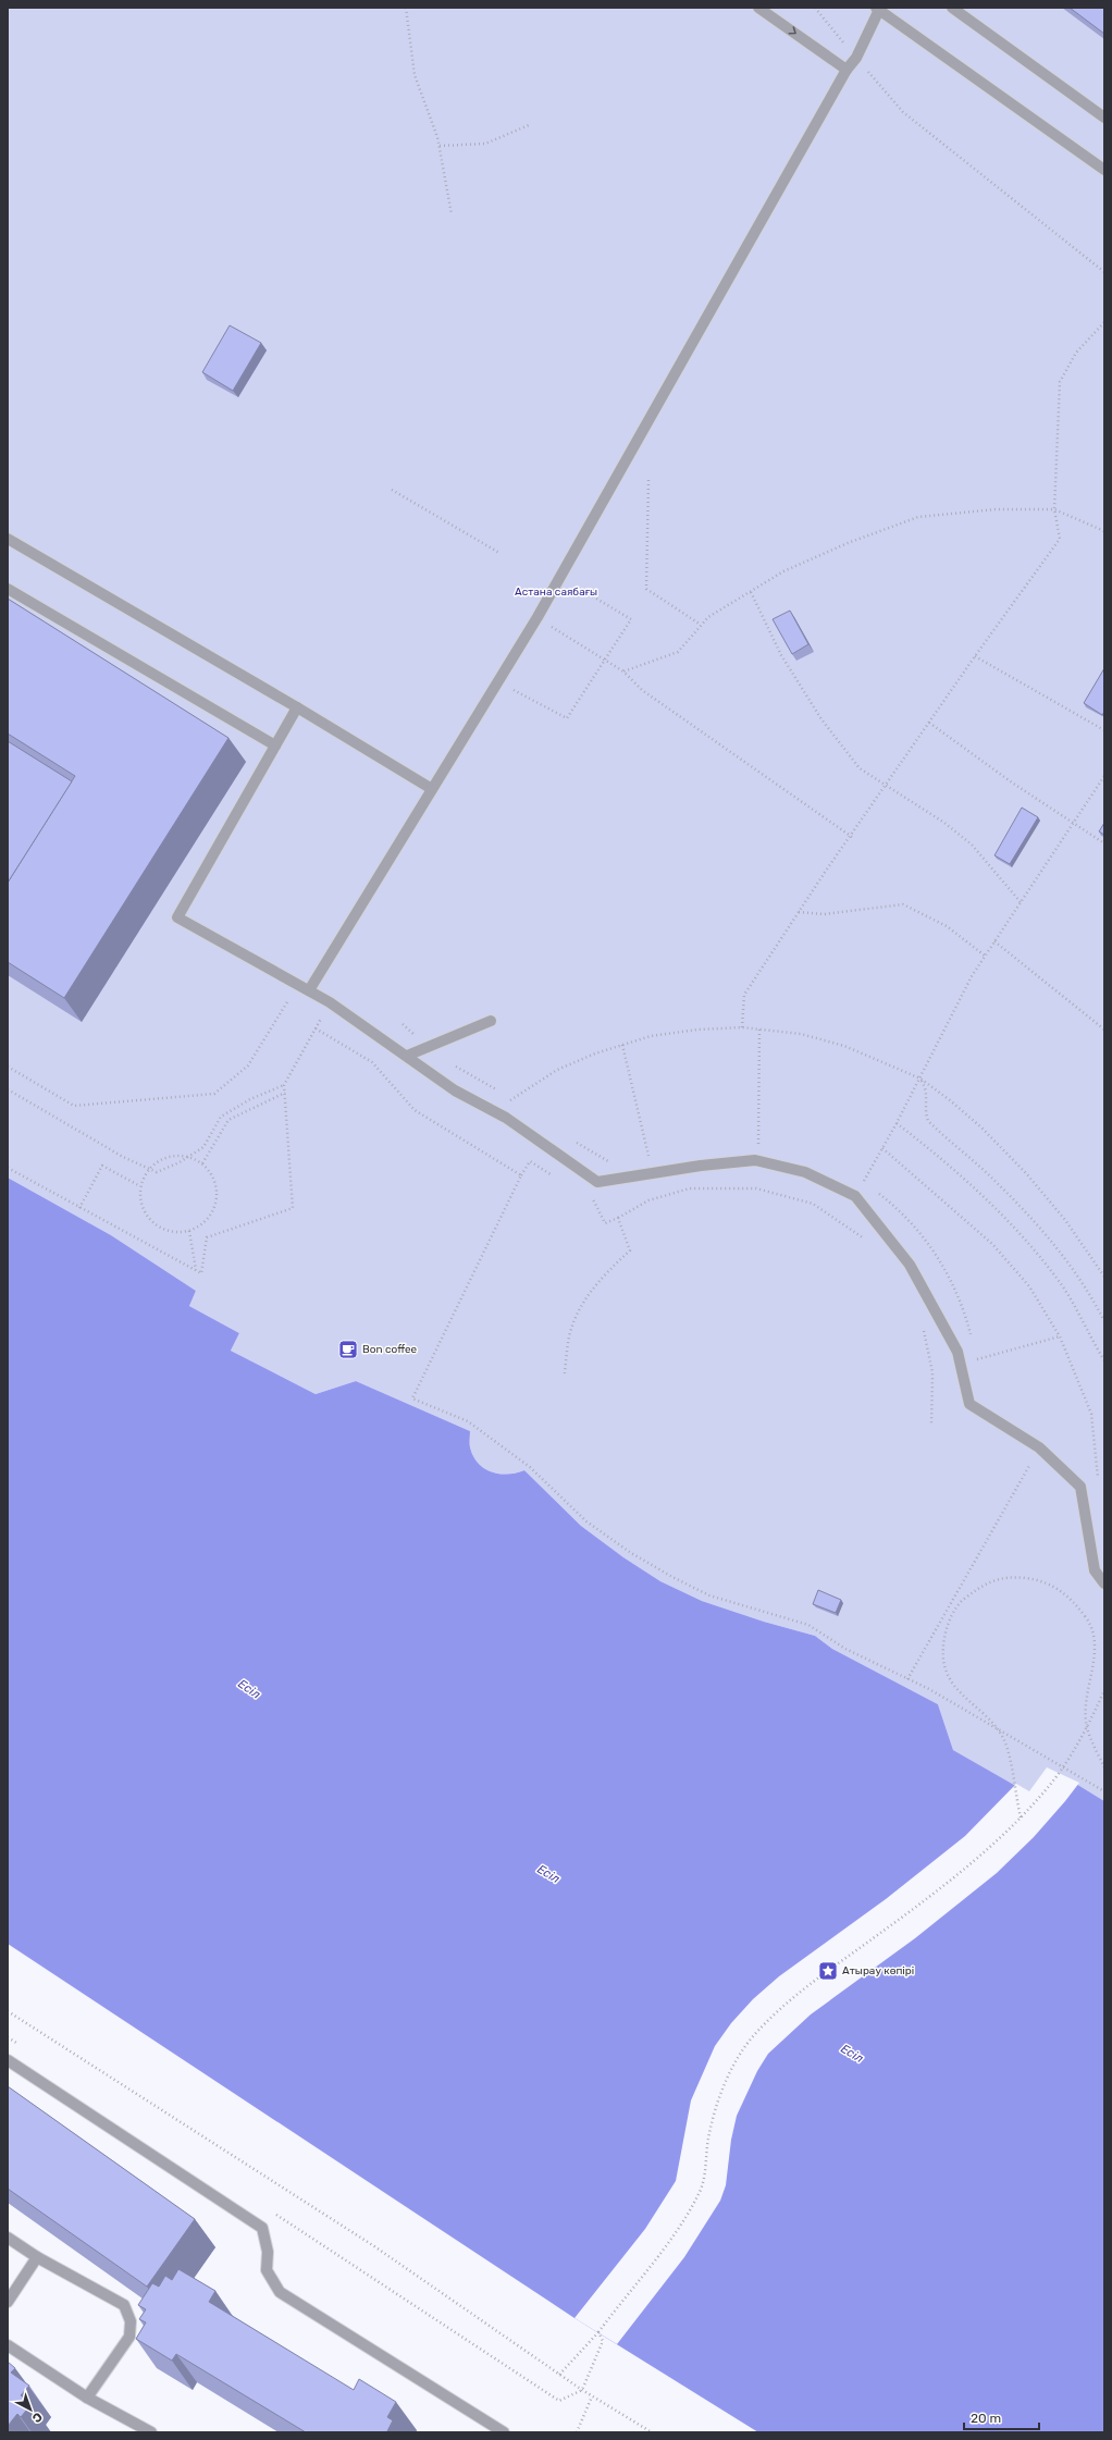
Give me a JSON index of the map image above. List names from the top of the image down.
{
  "water": ["Есіл"],
  "parks": ["Астана саябағы"],
  "places": {
    "cafe": ["Bon coffee"],
    "place": ["Атырау көпірі"]
  },
  "scale_bar": "20 m",
  "north": "bottom right"
}
